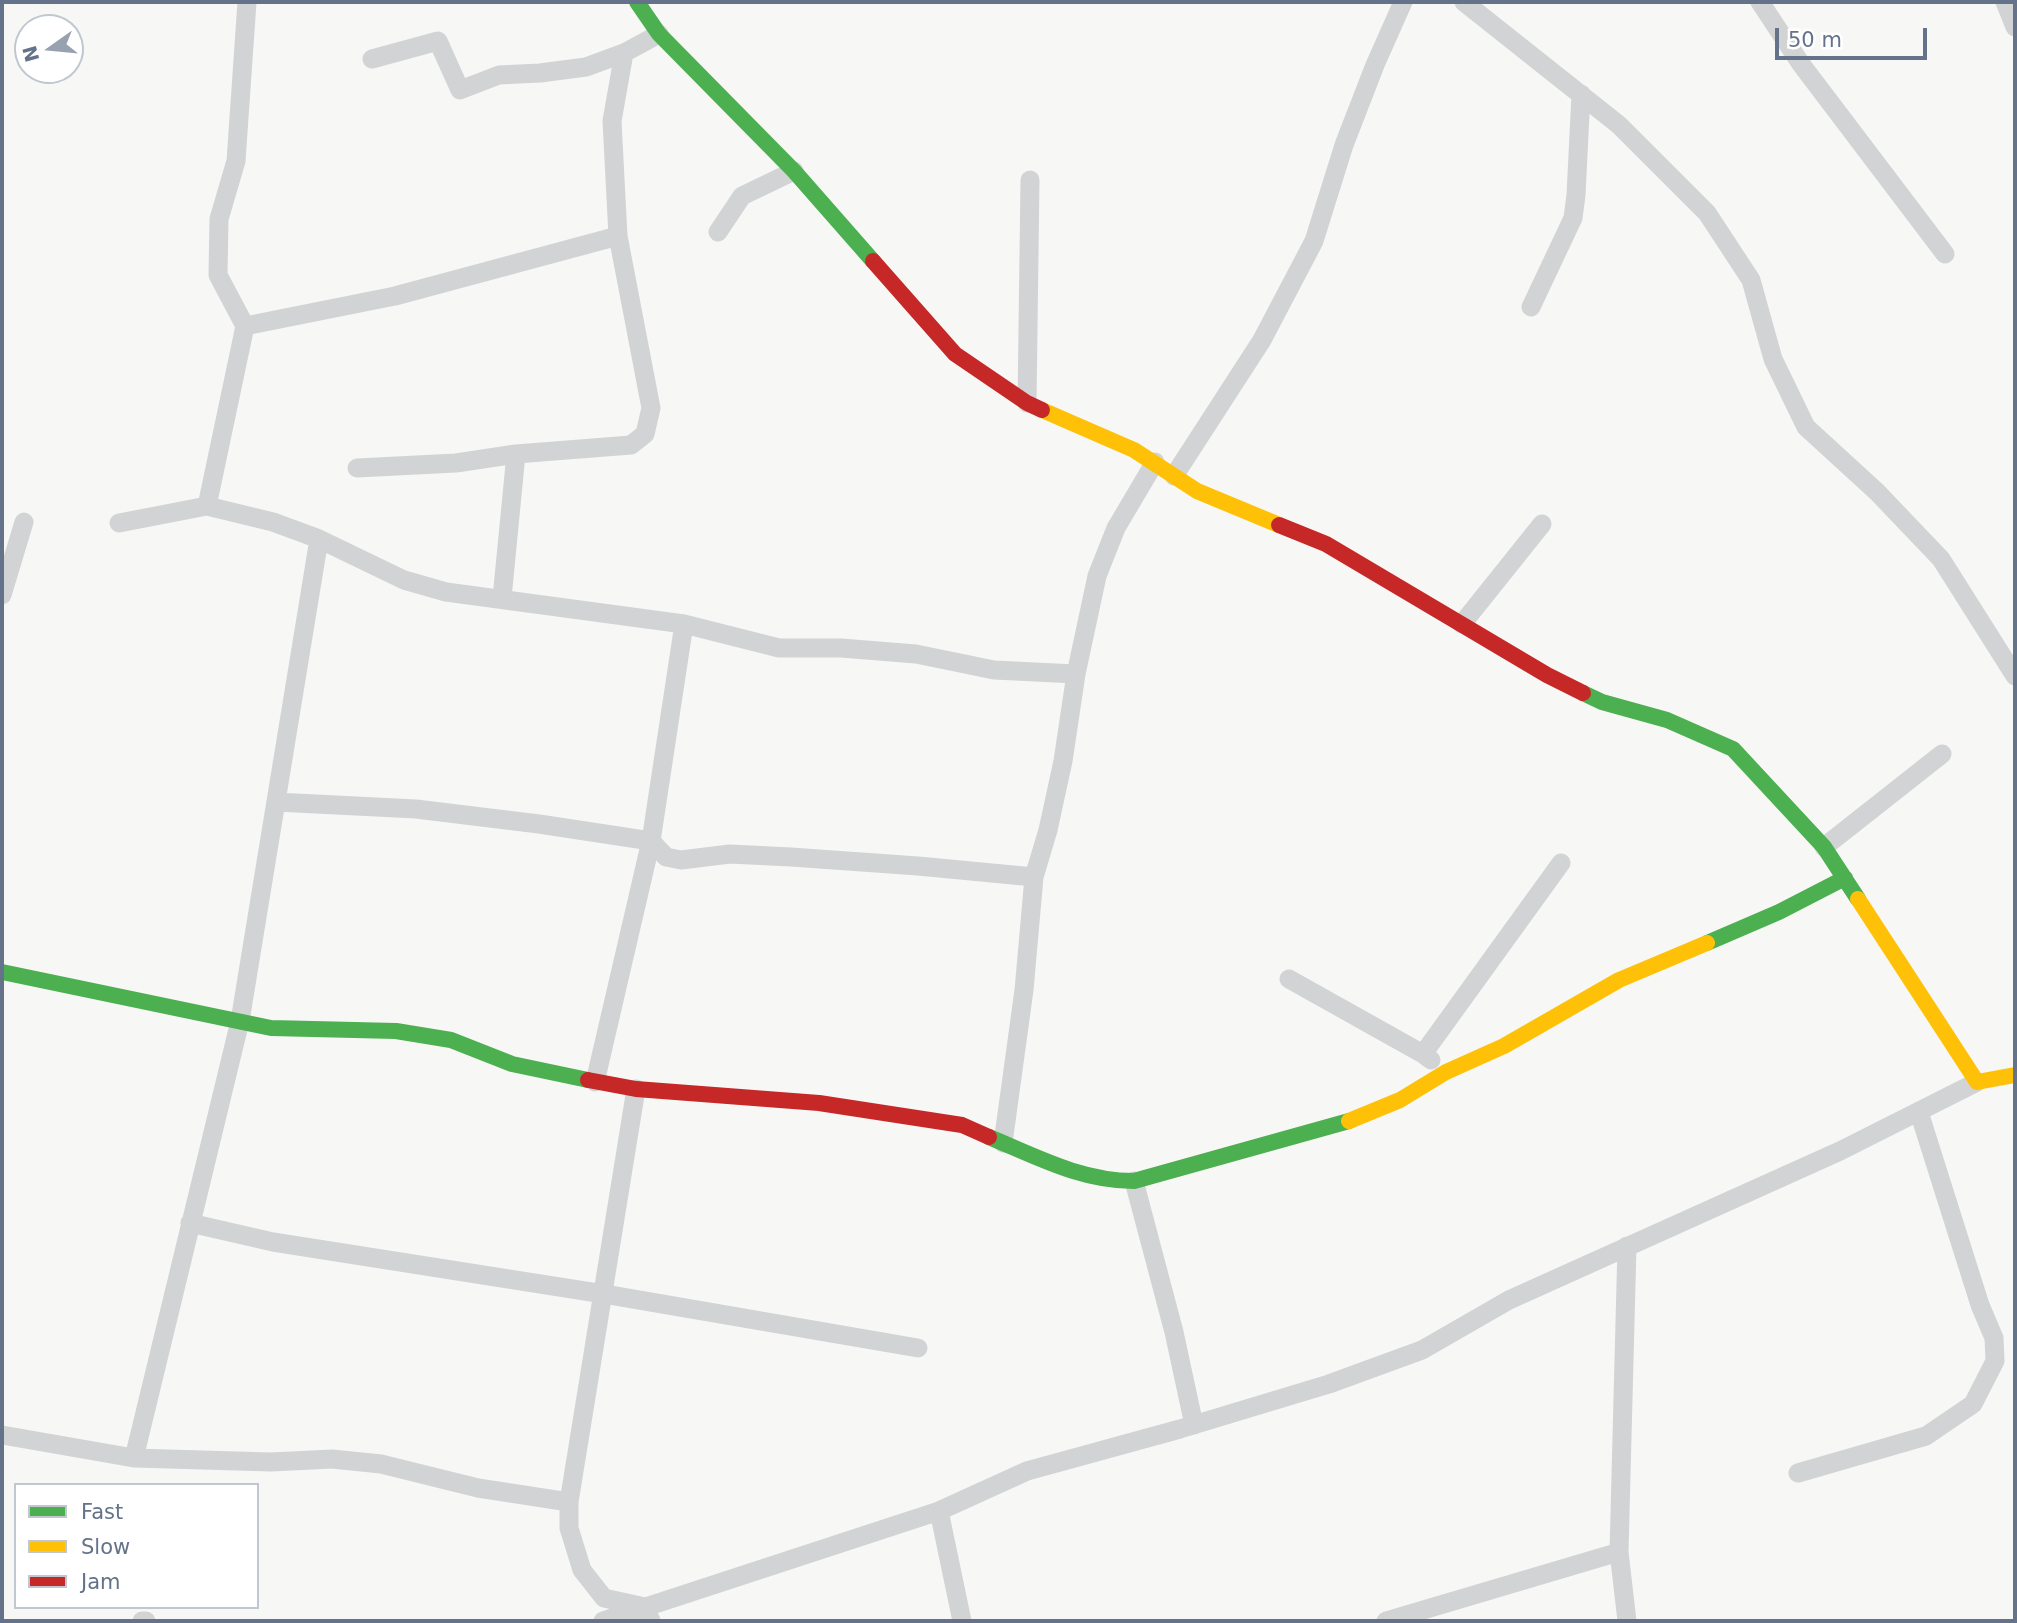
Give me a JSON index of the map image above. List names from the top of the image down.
{
  "legend": ["Fast", "Slow", "Jam"],
  "scale_bar": "50 m",
  "north": "left"
}
